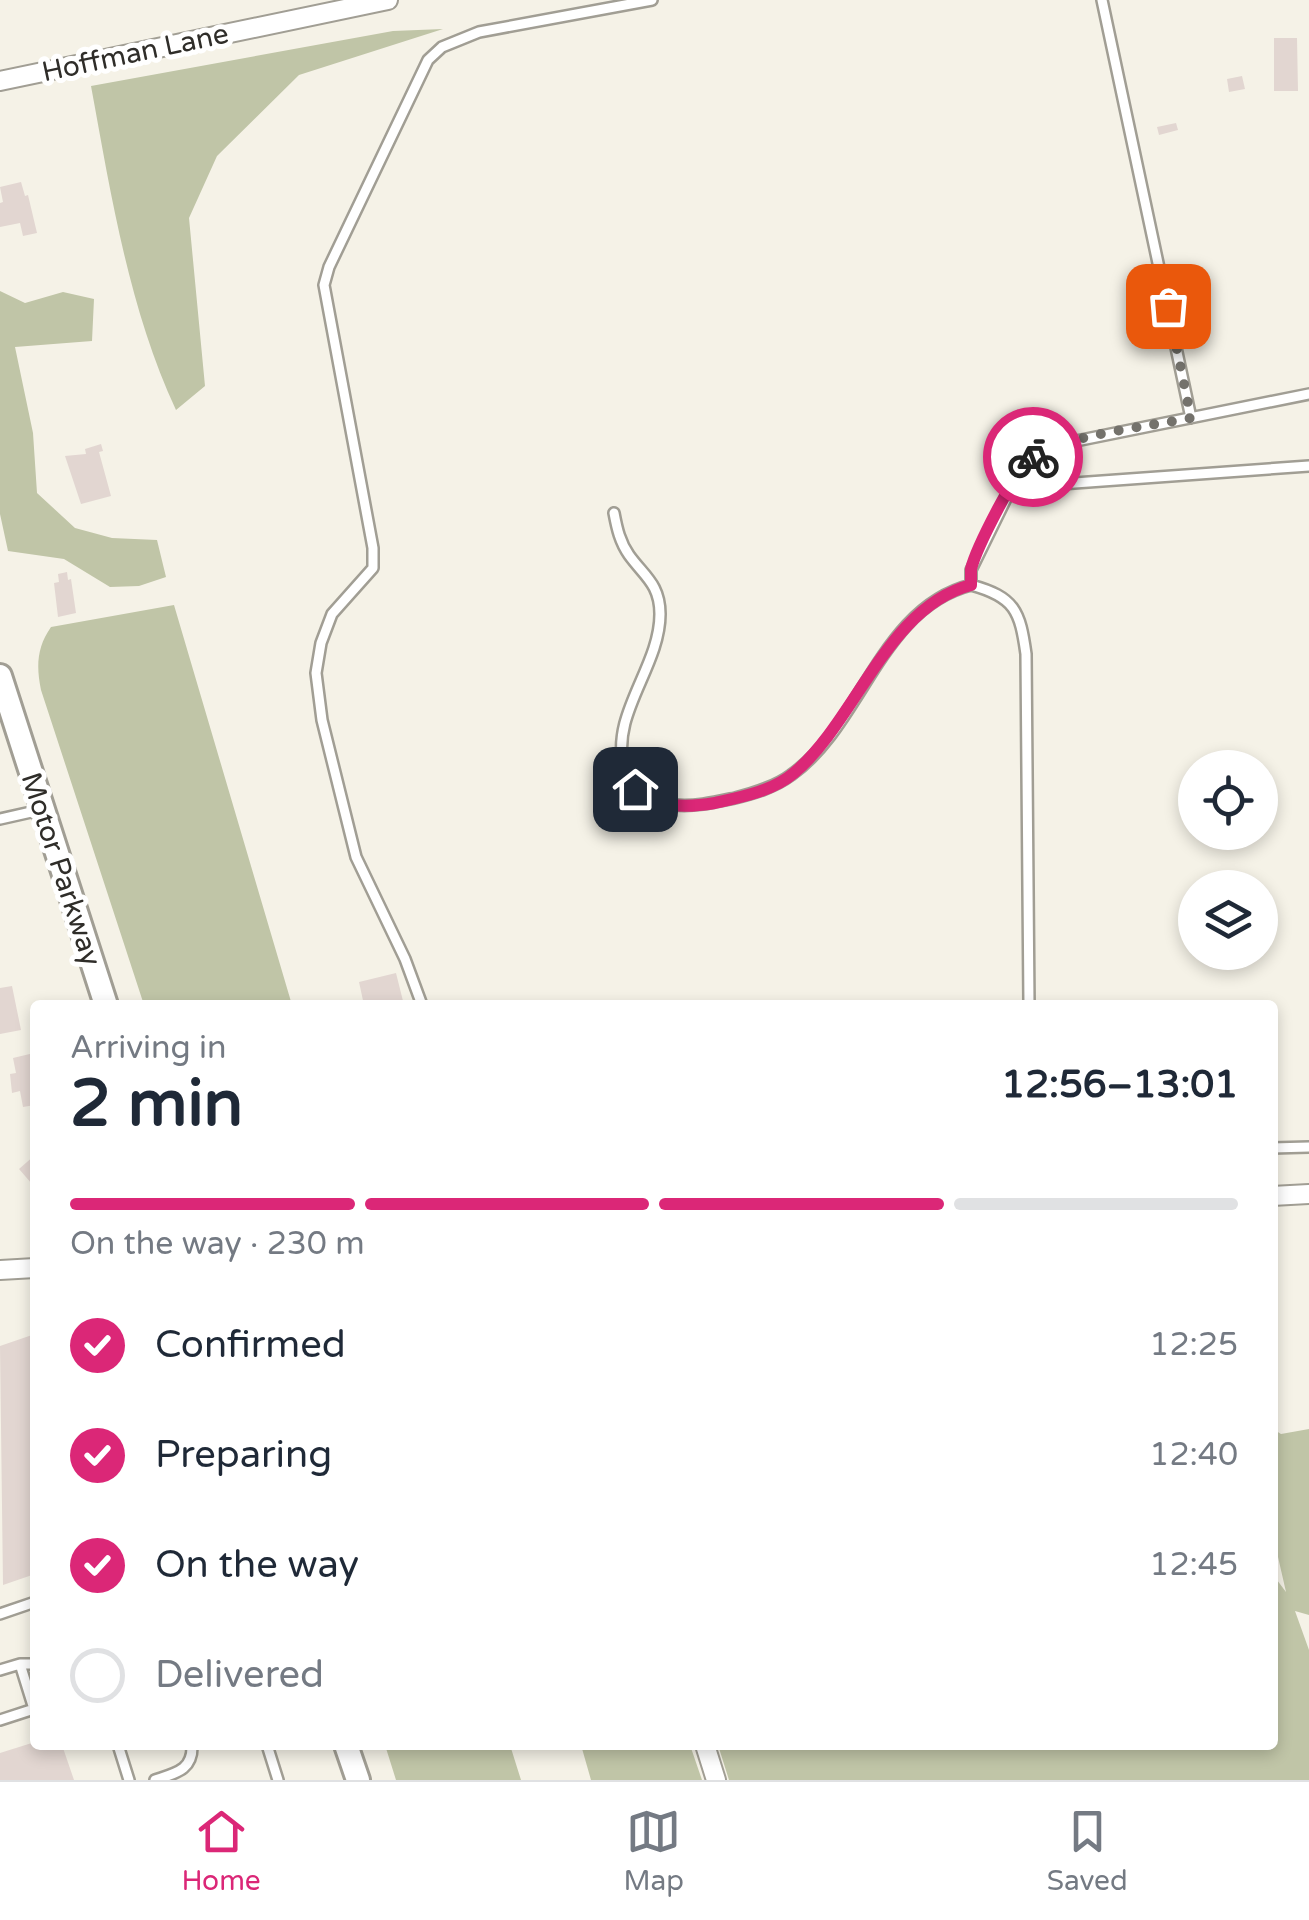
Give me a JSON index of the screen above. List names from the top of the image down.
{
  "streets": {
    "main road": ["Motor Parkway"],
    "street": ["Hoffman Lane"]
  },
  "page": {
    "heading": ["2 min", "Arriving in", "12:56–13:01"],
    "bar": "On the way · 230 m",
    "list": [
      ["Confirmed", "12:25"],
      ["Preparing", "12:40"],
      ["On the way", "12:45"],
      "Delivered"
    ],
    "tabs": ["Home", "Map", "Saved"]
  }
}
